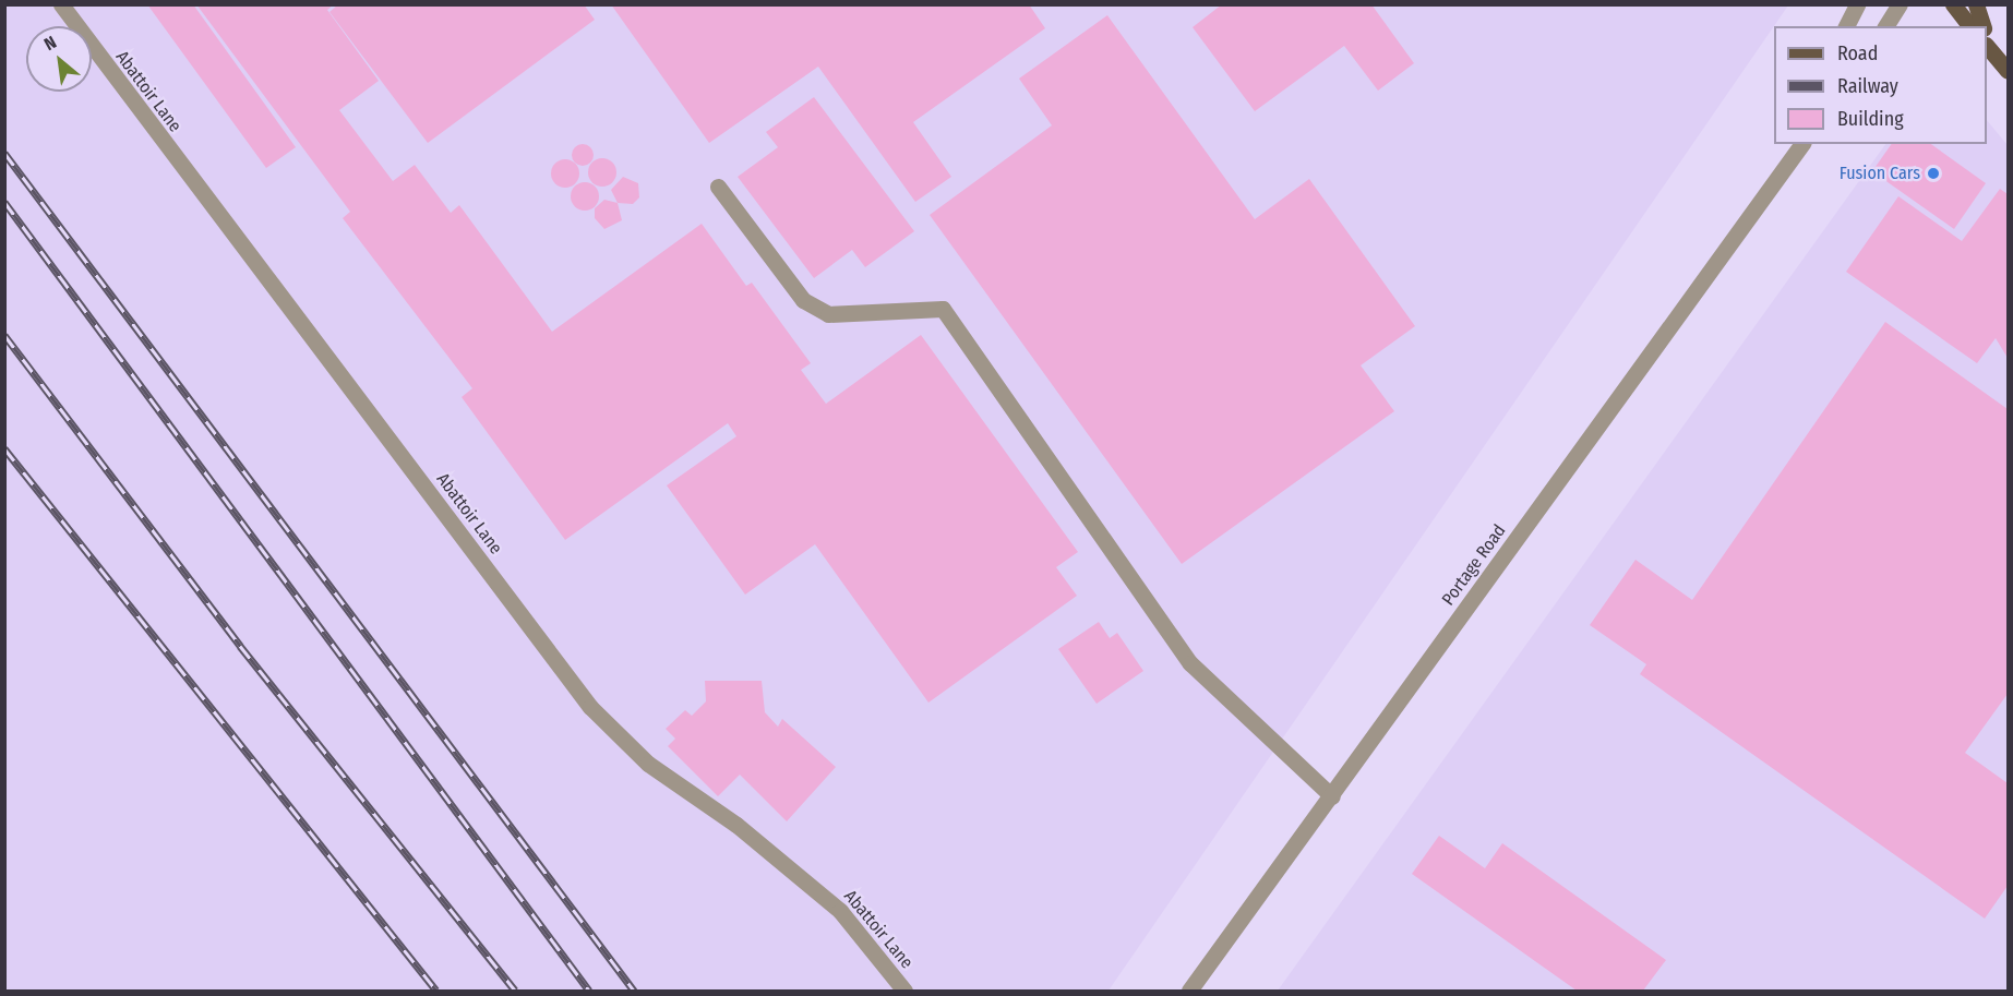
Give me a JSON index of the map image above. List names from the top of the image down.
{
  "streets": {
    "street": ["Abattoir Lane", "Portage Road"]
  },
  "places": ["Fusion Cars"],
  "legend": ["Road", "Railway", "Building"],
  "north": "top left"
}
